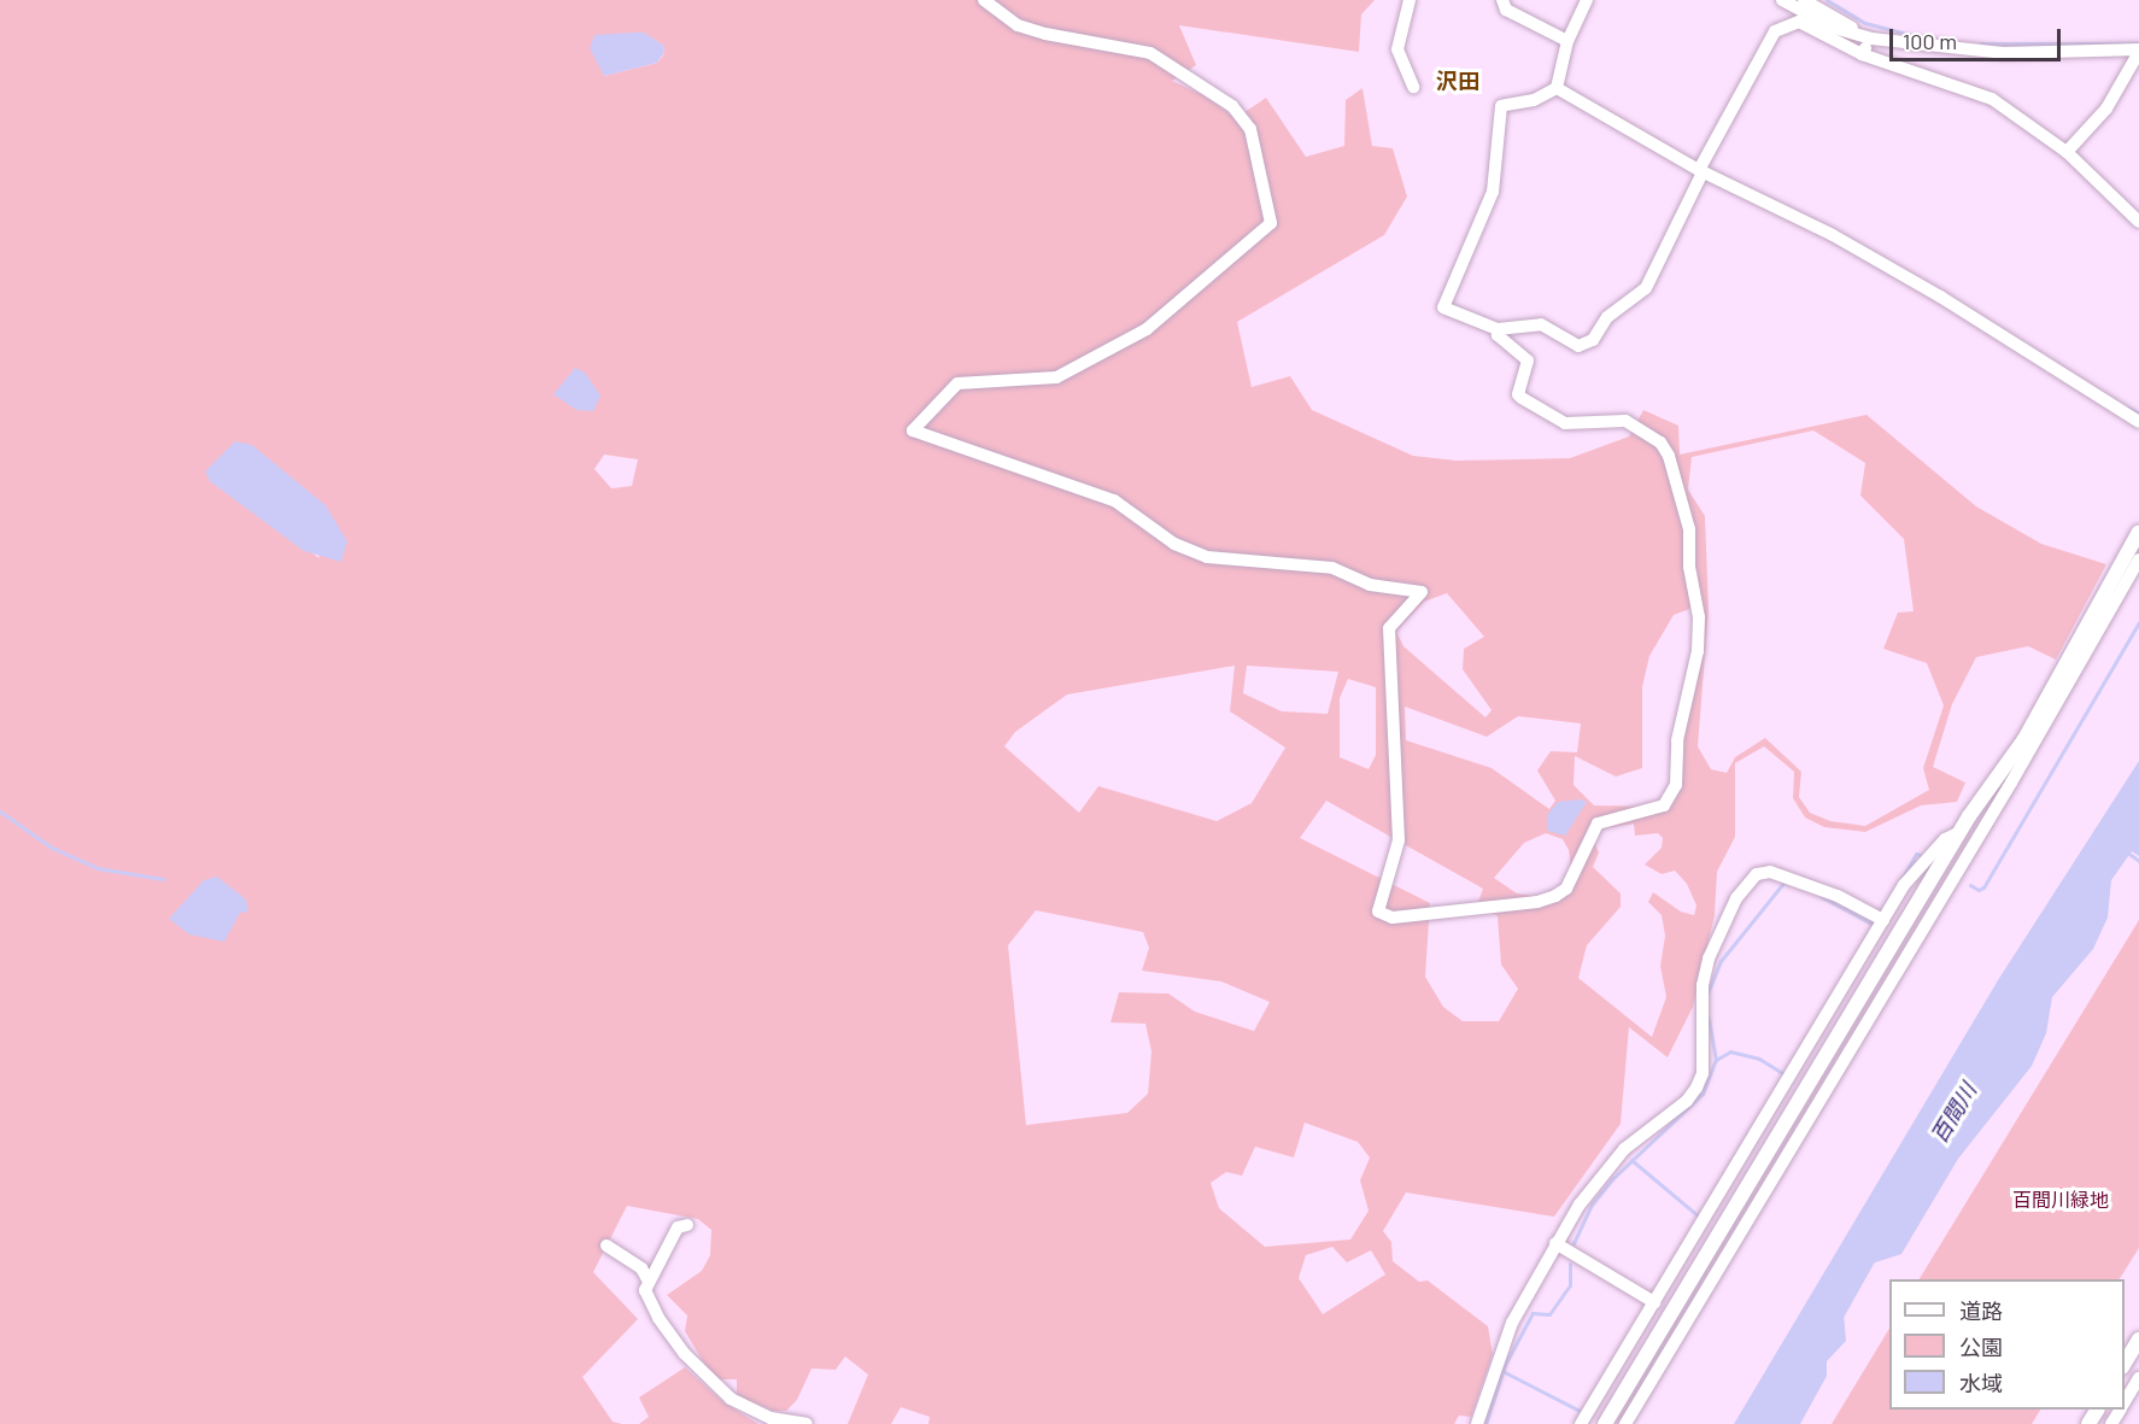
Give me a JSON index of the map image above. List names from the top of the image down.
{
  "districts": ["沢田"],
  "water": ["百間川"],
  "parks": ["百間川緑地"],
  "legend": ["道路", "公園", "水域"],
  "scale_bar": "100 m"
}
